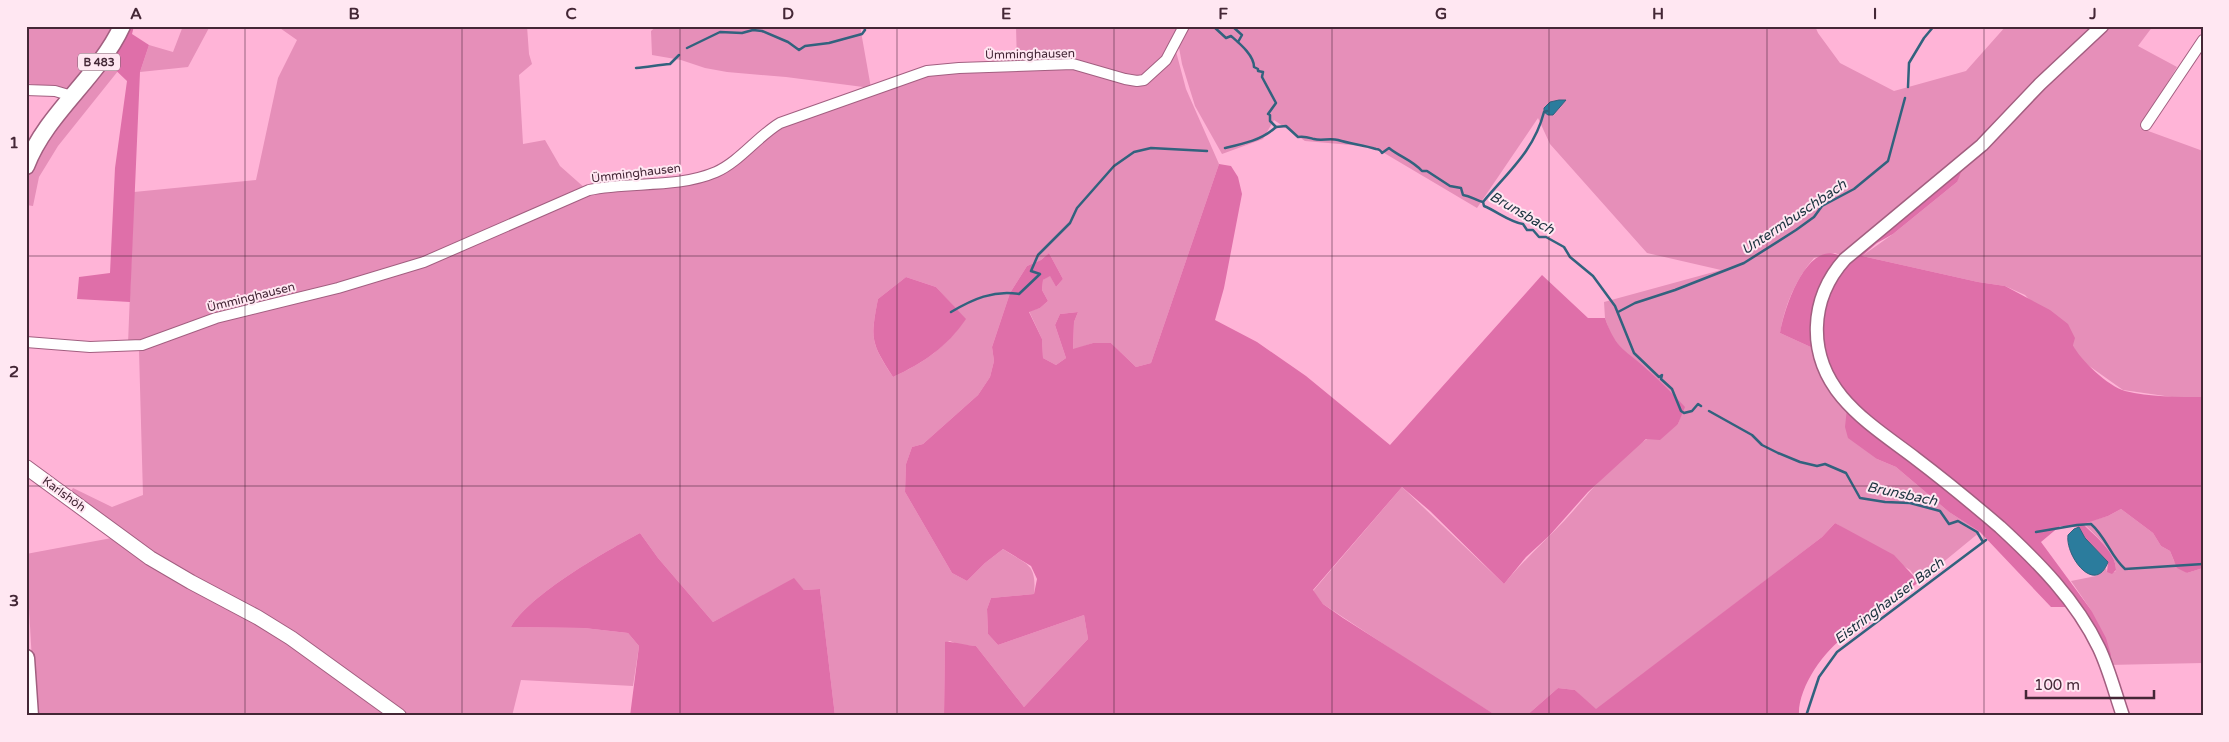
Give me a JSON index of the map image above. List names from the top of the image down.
{
  "streets": {
    "main road": ["B 483", "Karlshöh"],
    "street": ["Ümminghausen"]
  },
  "water": ["Brunsbach", "Untermbuschbach", "Eistringhauser Bach"],
  "scale_bar": "100 m",
  "grid": {
    "columns": [
      "A",
      "B",
      "C",
      "D",
      "E",
      "F",
      "G",
      "H",
      "I",
      "J"
    ],
    "rows": ["1", "2", "3"]
  }
}
